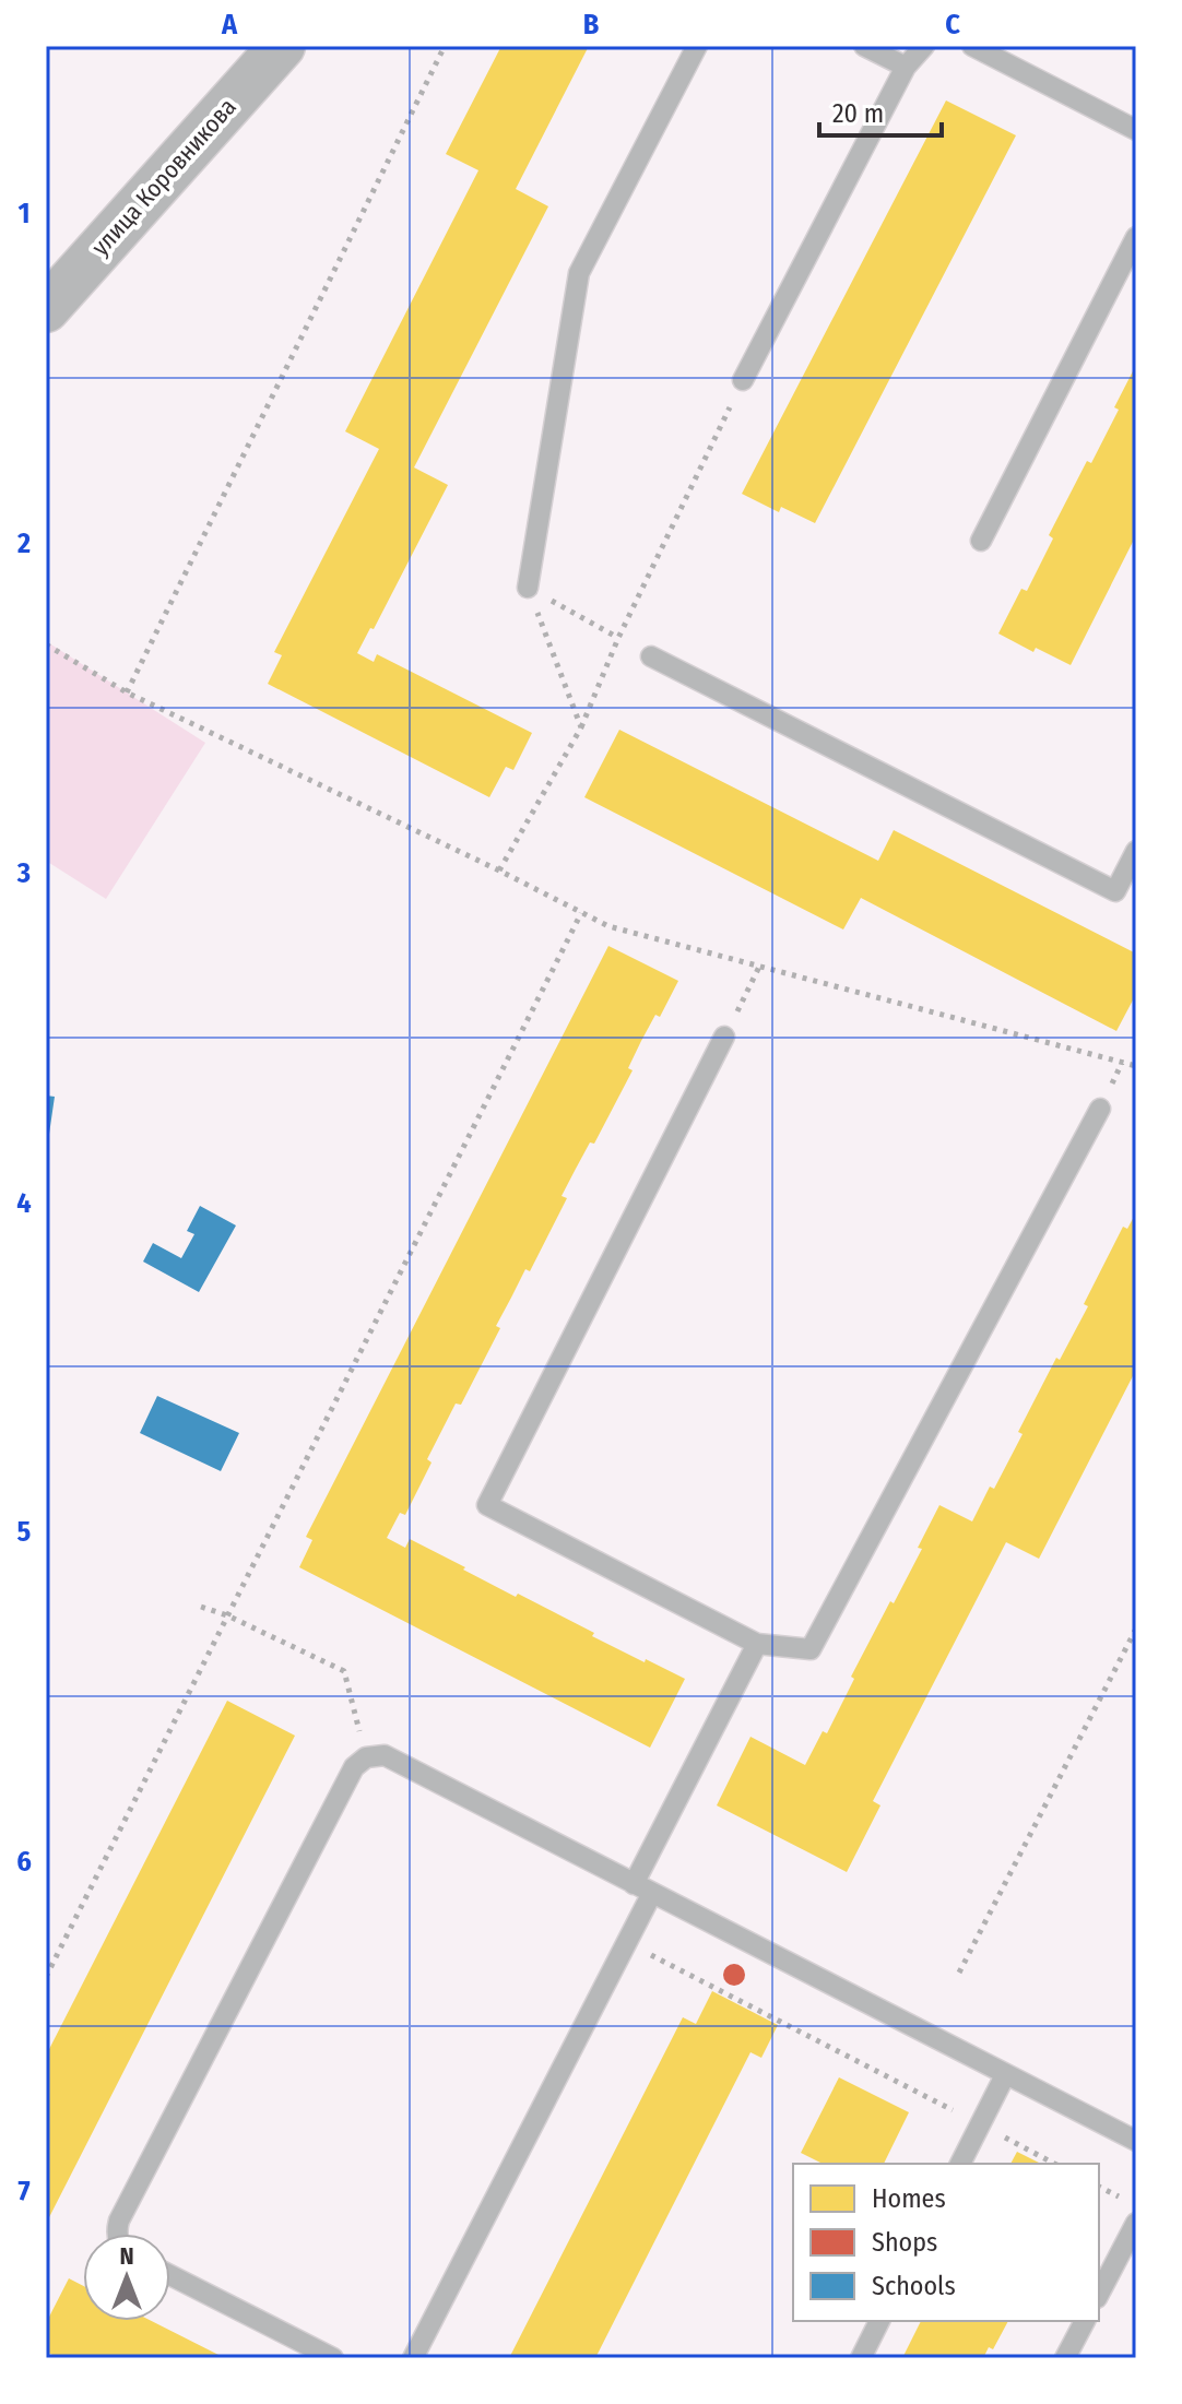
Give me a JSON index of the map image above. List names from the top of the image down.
{
  "streets": {
    "street": ["улица Коровникова"]
  },
  "legend": ["Homes", "Shops", "Schools"],
  "scale_bar": "20 m",
  "north": "top",
  "grid": {
    "columns": ["A", "B", "C"],
    "rows": [
      "1",
      "2",
      "3",
      "4",
      "5",
      "6",
      "7"
    ]
  }
}
